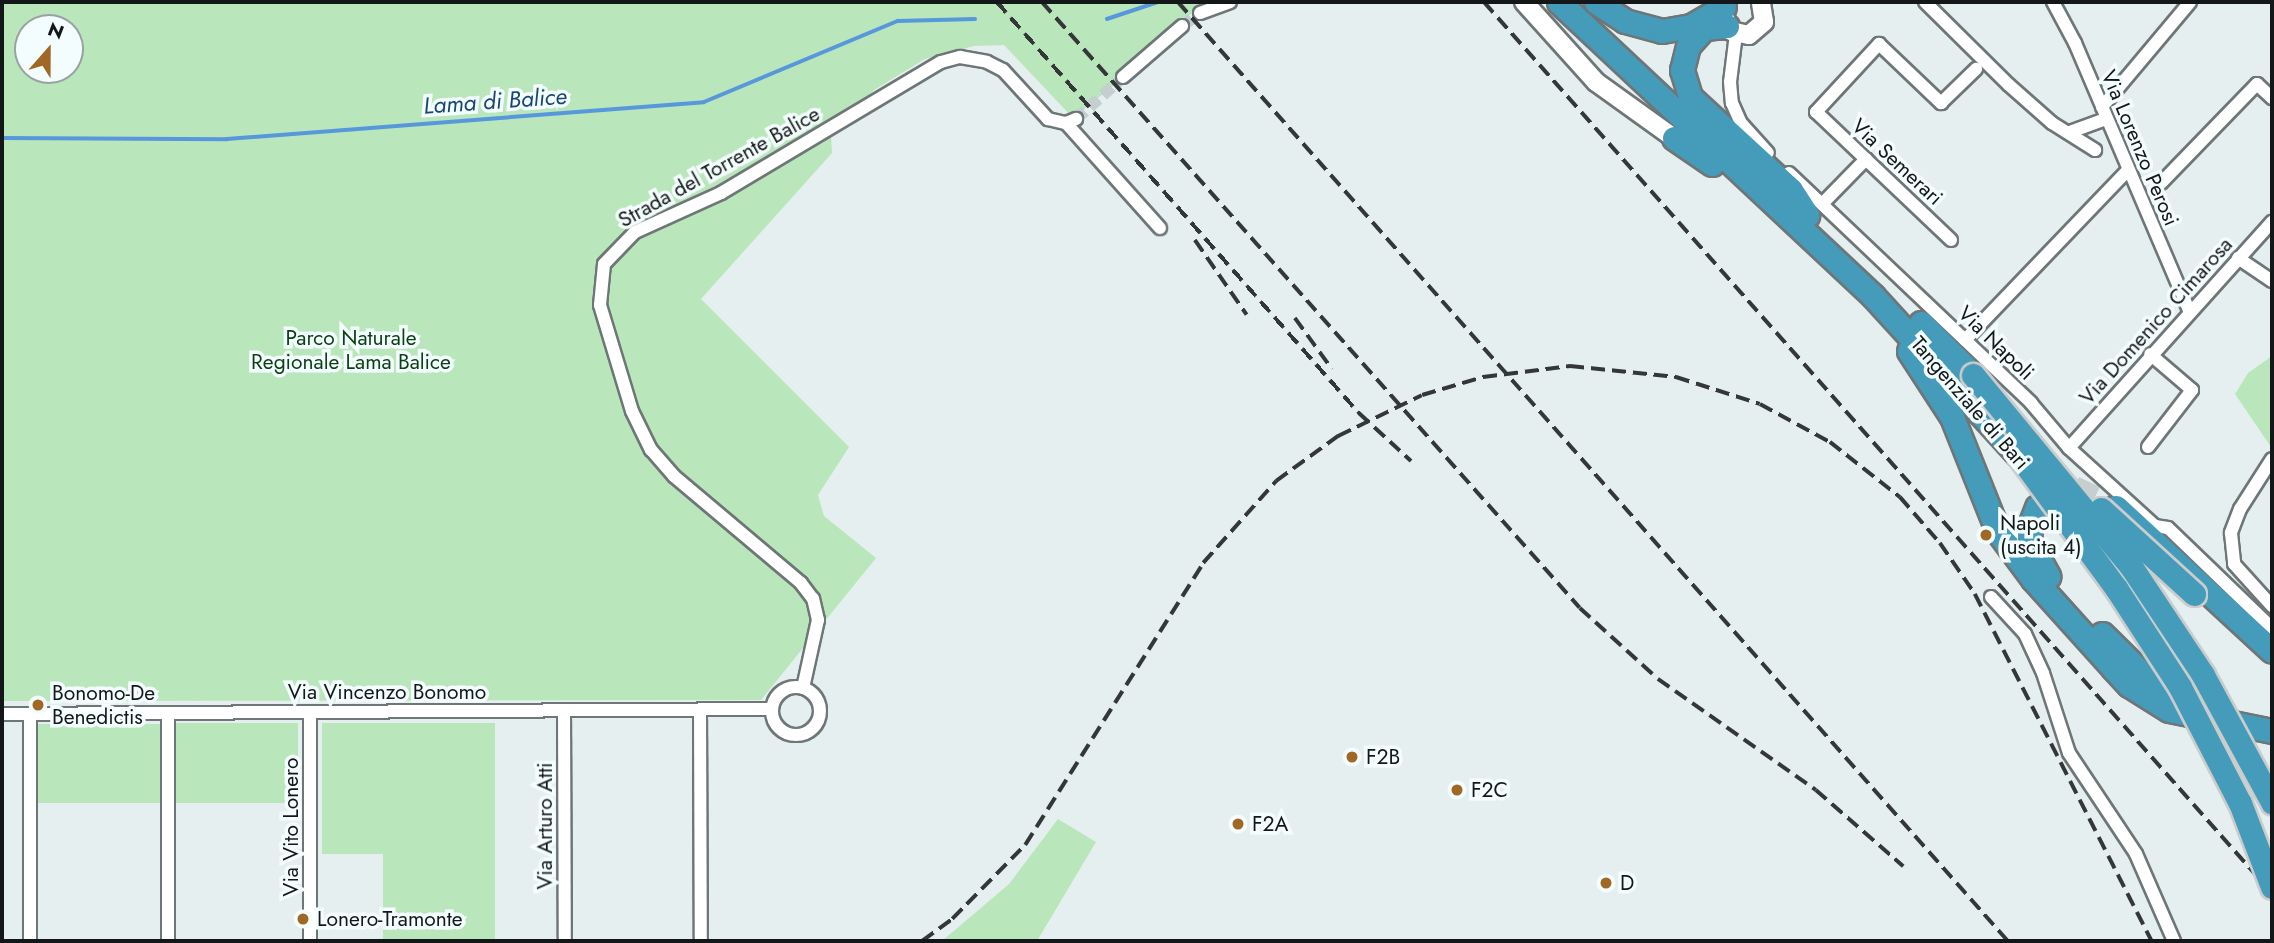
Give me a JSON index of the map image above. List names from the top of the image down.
{
  "streets": {
    "highway": ["Tangenziale di Bari"],
    "street": [
      "Via Lorenzo Perosi",
      "Via Semerari",
      "Strada del Torrente Balice",
      "Via Domenico Cimarosa",
      "Via Napoli",
      "Via Vincenzo Bonomo",
      "Via Arturo Atti",
      "Via Vito Lonero"
    ]
  },
  "crossings": [
    ["Via Lorenzo Perosi", "Via Domenico Cimarosa"],
    ["Strada del Torrente Balice", "Via Vincenzo Bonomo"],
    ["Via Domenico Cimarosa", "Via Napoli"],
    ["Via Napoli", "Tangenziale di Bari"],
    ["Via Vincenzo Bonomo", "Via Arturo Atti"],
    ["Via Vincenzo Bonomo", "Via Vito Lonero"]
  ],
  "water": ["Lama di Balice"],
  "parks": ["Parco Naturale Regionale Lama Balice"],
  "places": [
    "Napoli (uscita 4)",
    "Bonomo-De Benedictis",
    "F2B",
    "F2C",
    "F2A",
    "D",
    "Lonero-Tramonte"
  ],
  "north": "top"
}
